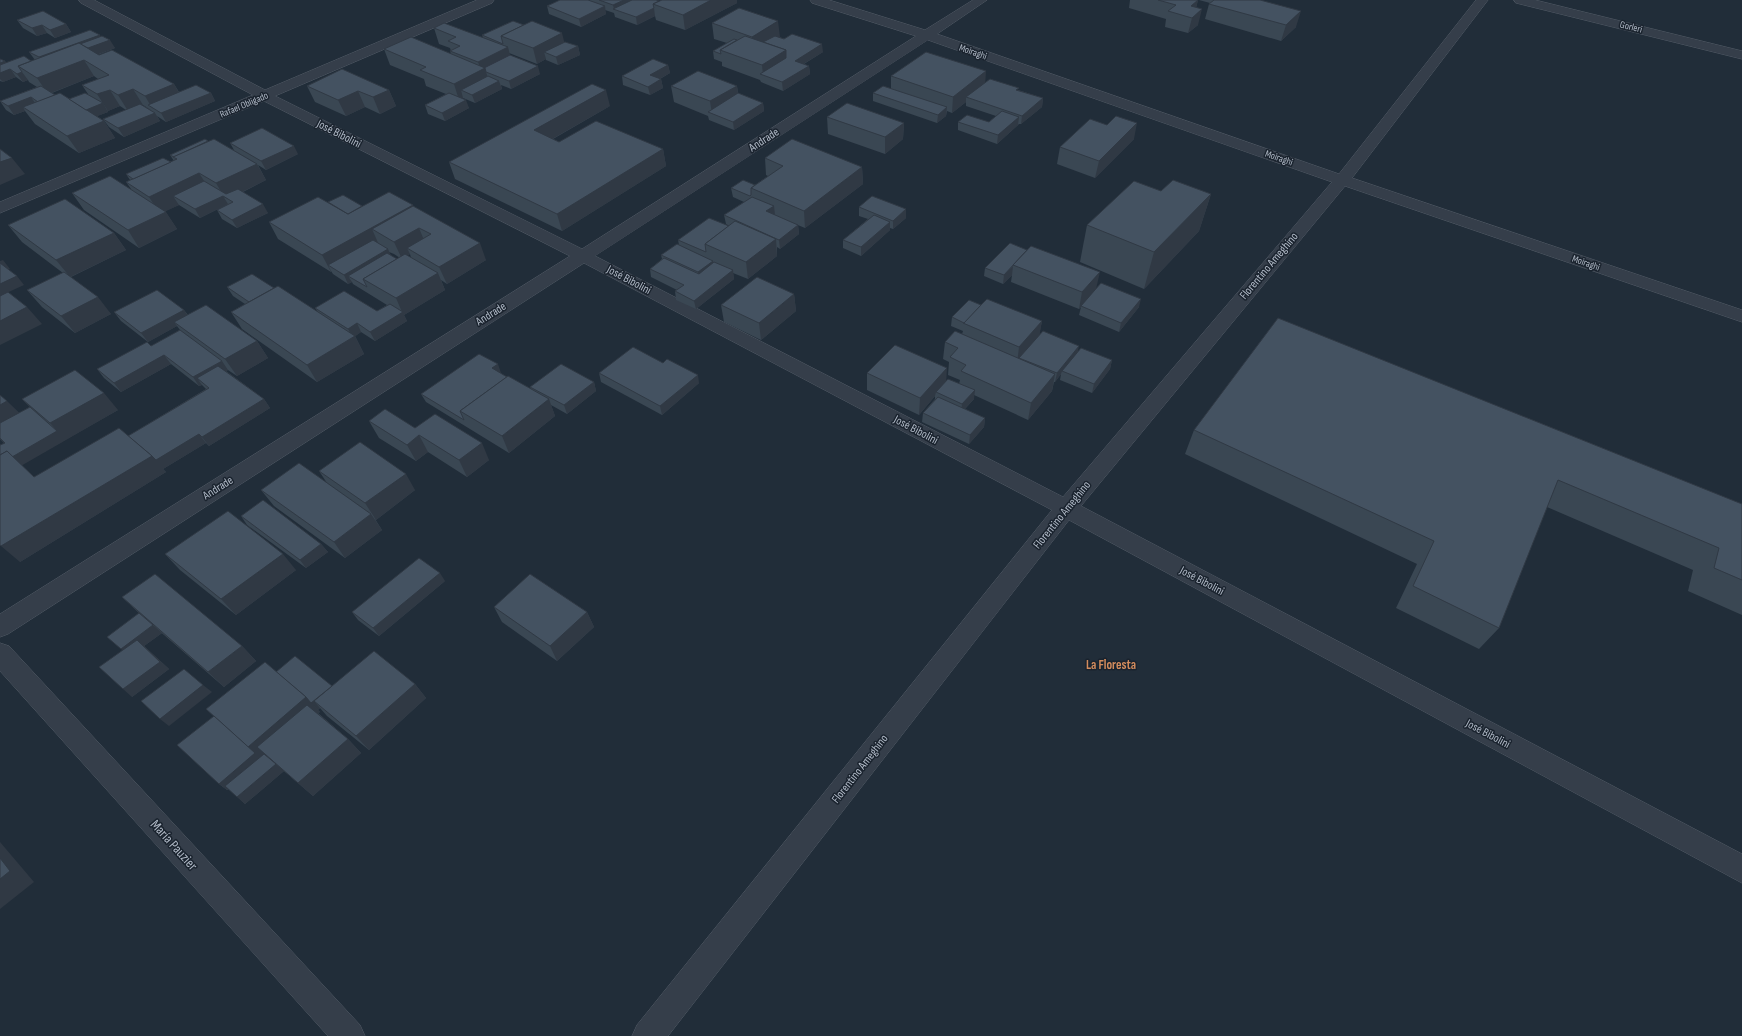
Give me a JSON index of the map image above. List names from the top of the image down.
{
  "streets": {
    "street": [
      "Gorleri",
      "Moiraghi",
      "Rafael Obligado",
      "José Bibolini",
      "Andrade",
      "Florentino Ameghino",
      "María Pauzier"
    ]
  },
  "crossings": [
    ["Moiraghi", "Andrade"],
    ["Moiraghi", "Florentino Ameghino"],
    ["Rafael Obligado", "José Bibolini"],
    ["José Bibolini", "Andrade"],
    ["José Bibolini", "Florentino Ameghino"]
  ],
  "districts": ["La Floresta"]
}
